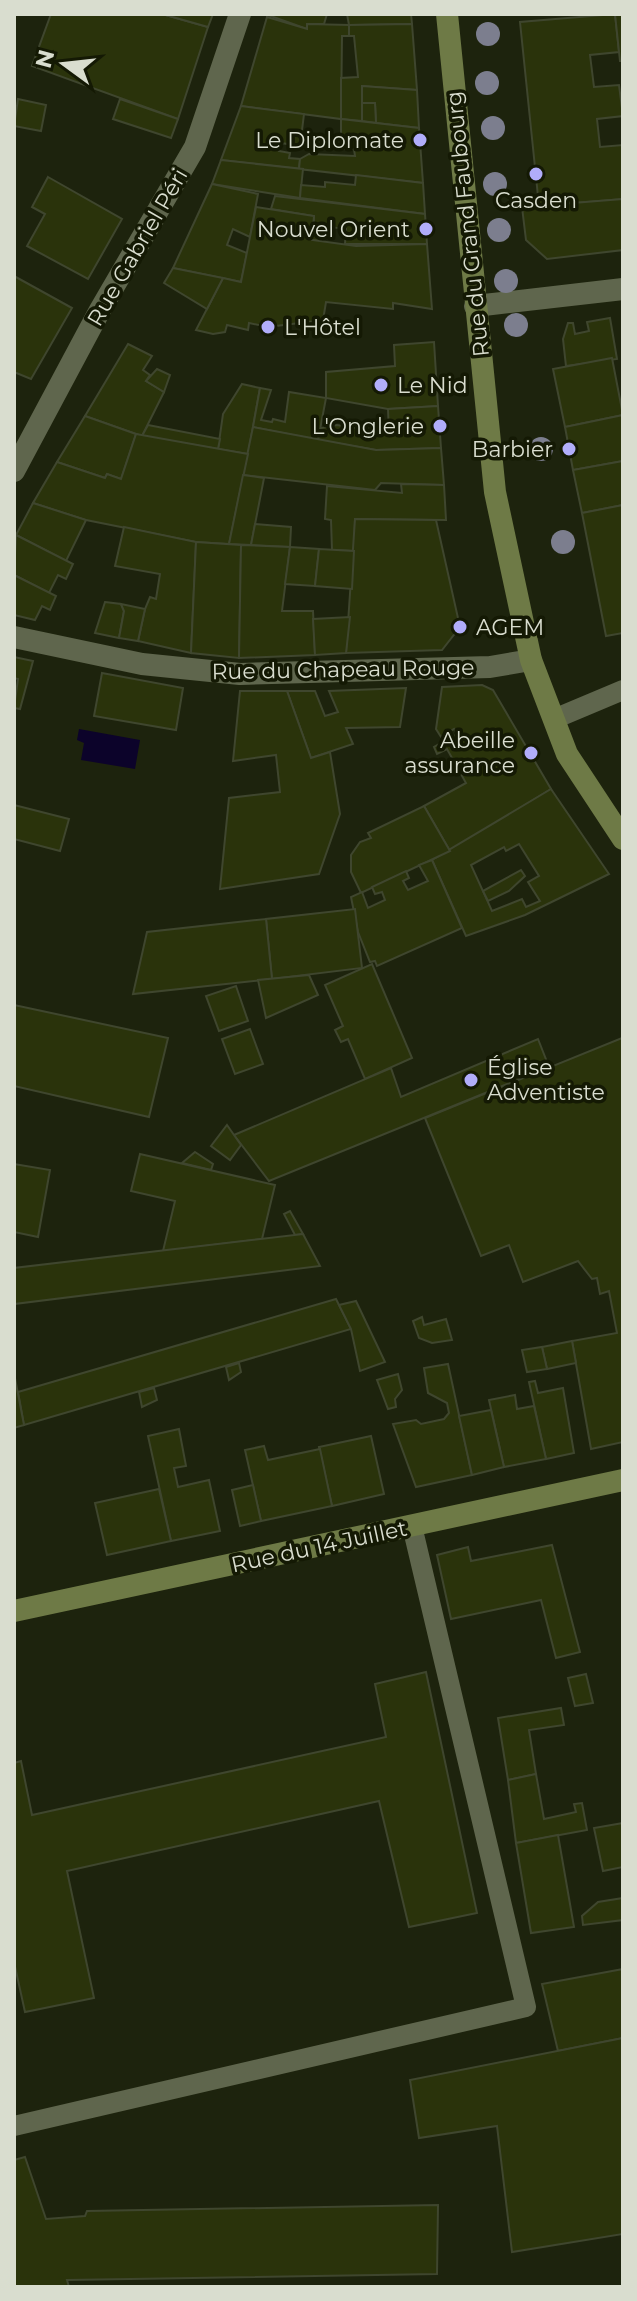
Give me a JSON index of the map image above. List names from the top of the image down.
{
  "streets": {
    "main road": ["Rue du Grand Faubourg", "Rue du 14 Juillet"],
    "street": ["Rue Gabriel Péri", "Rue du Chapeau Rouge"]
  },
  "crossings": [
    ["Rue du Grand Faubourg", "Rue du Chapeau Rouge"]
  ],
  "places": [
    "Le Diplomate",
    "Casden",
    "Nouvel Orient",
    "L'Hôtel",
    "Le Nid",
    "L'Onglerie",
    "Barbier",
    "AGEM",
    "Abeille assurance",
    "Église Adventiste"
  ],
  "north": "left"
}
